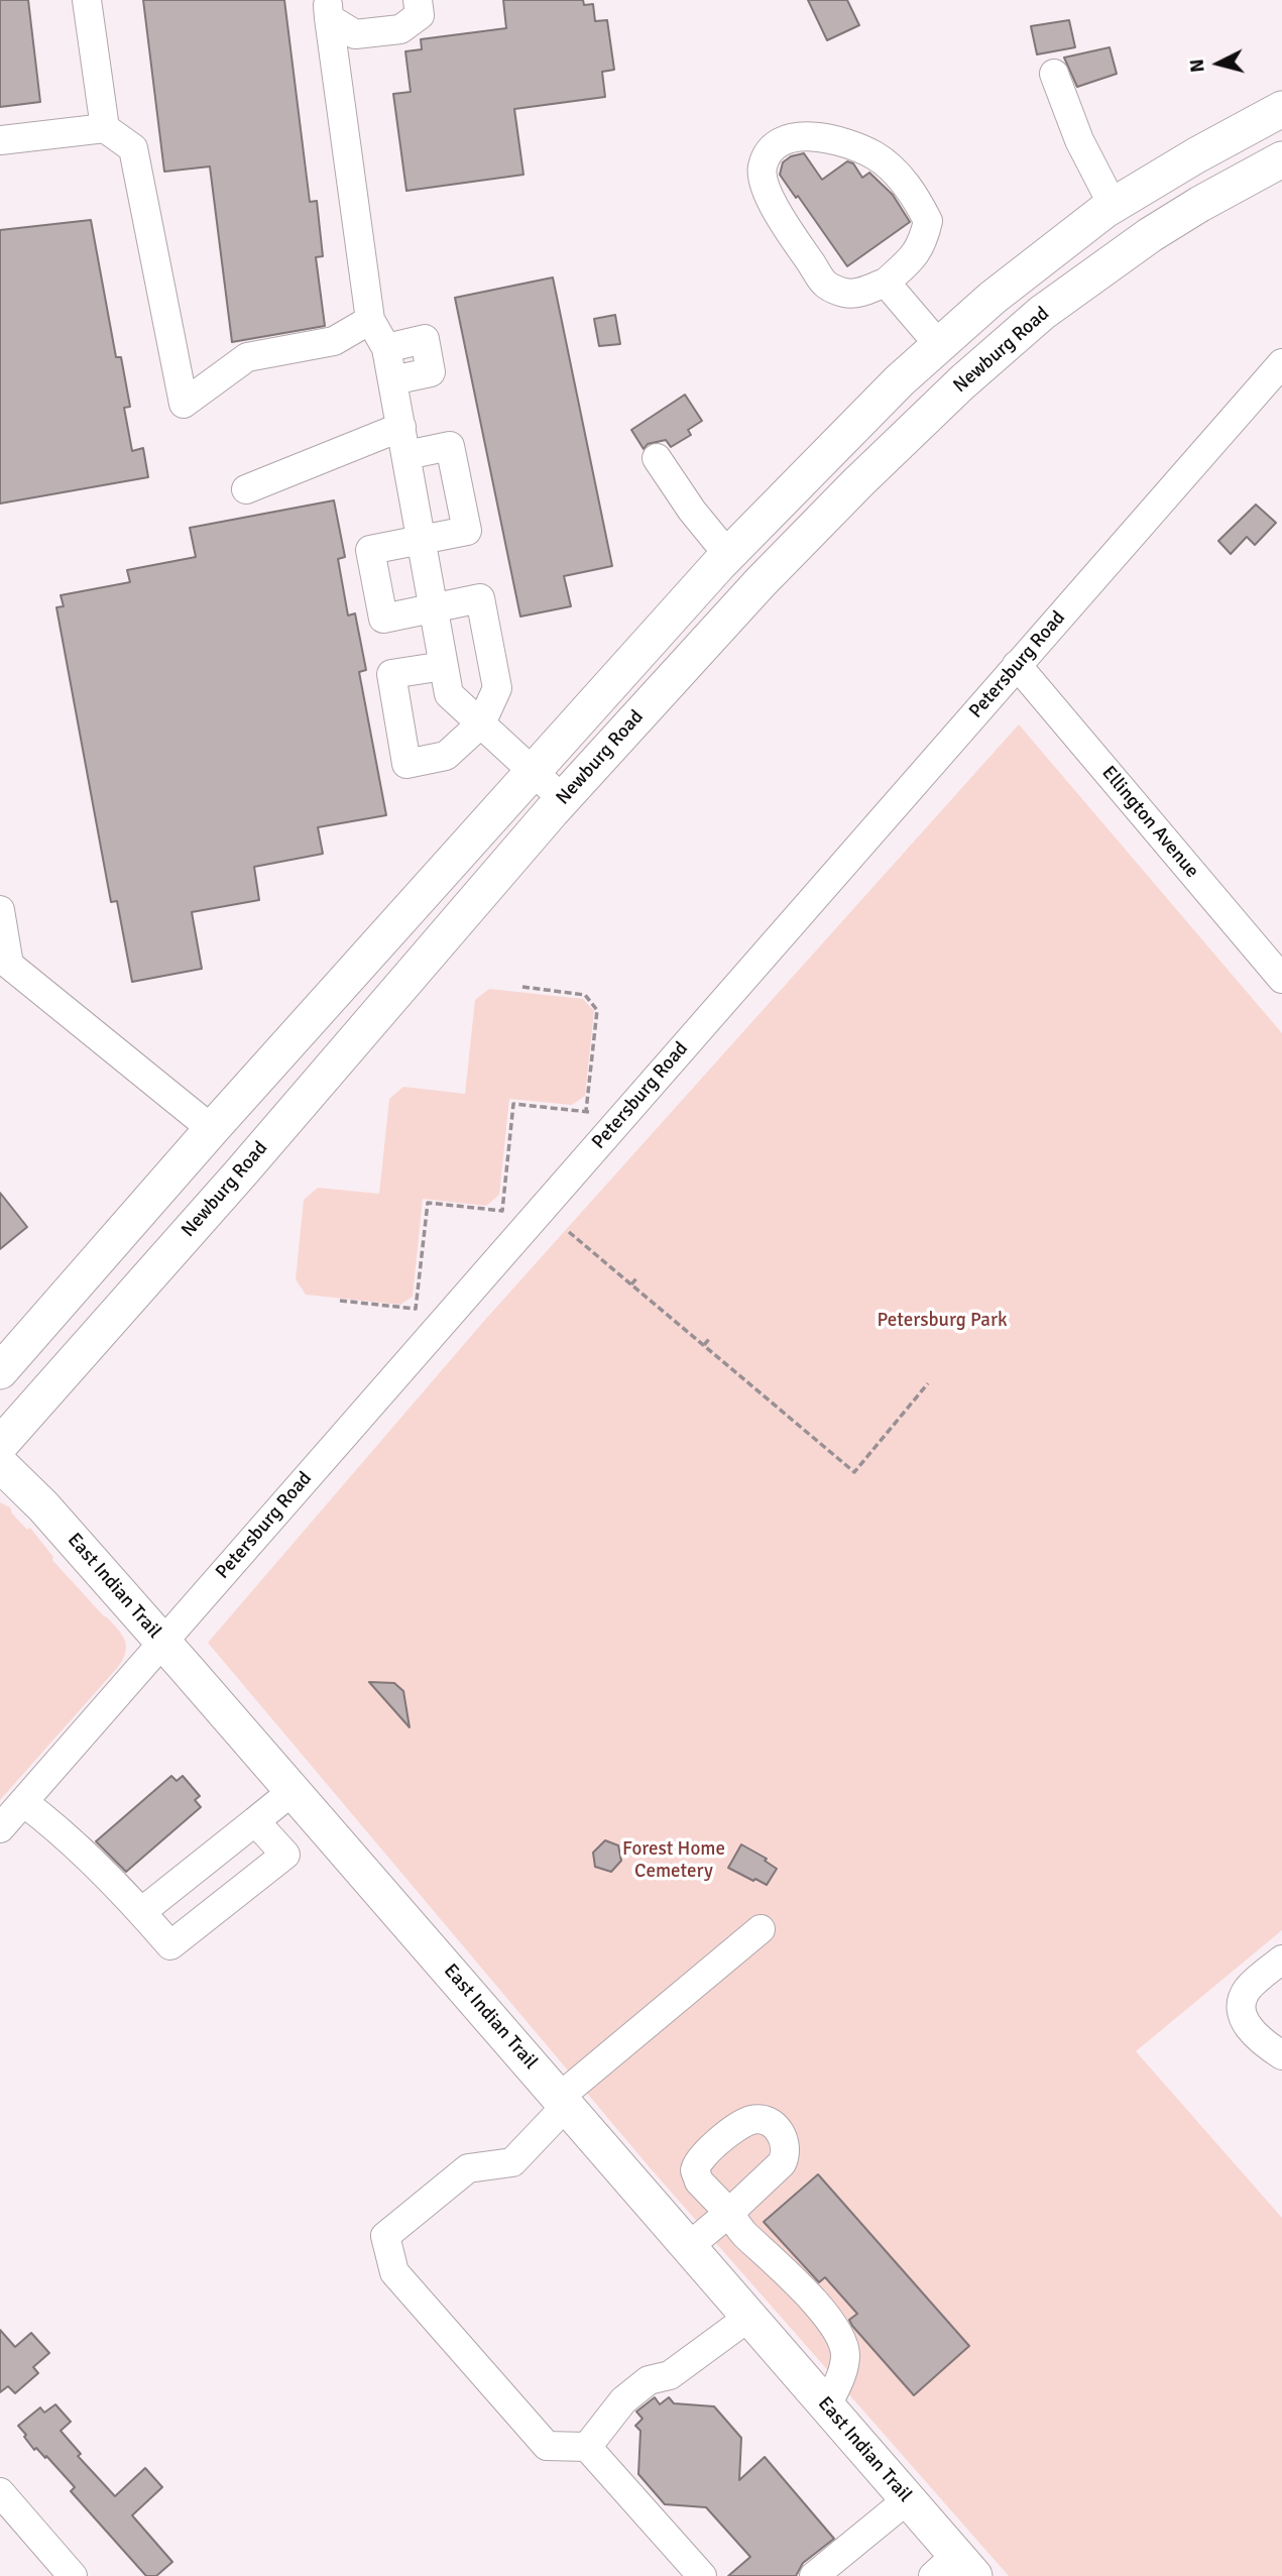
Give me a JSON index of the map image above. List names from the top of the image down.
{
  "streets": {
    "main road": ["Newburg Road", "East Indian Trail"],
    "street": ["Petersburg Road", "Ellington Avenue"]
  },
  "crossings": [
    ["Petersburg Road", "Ellington Avenue"],
    ["Petersburg Road", "East Indian Trail"]
  ],
  "parks": ["Petersburg Park", "Forest Home Cemetery"],
  "north": "left"
}
